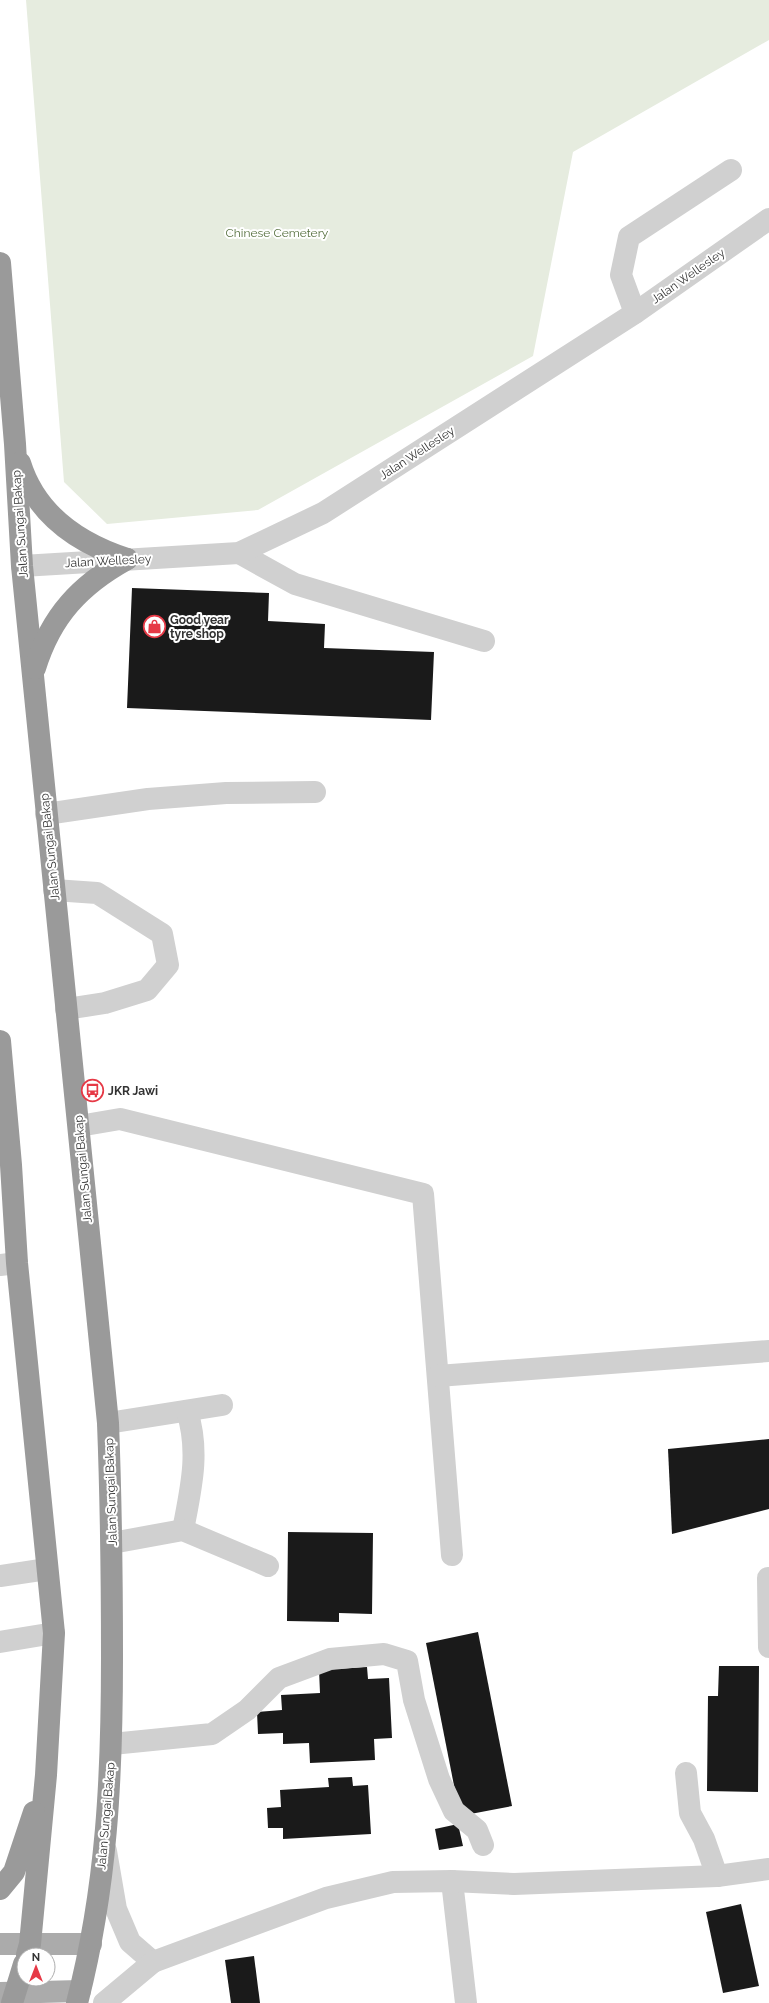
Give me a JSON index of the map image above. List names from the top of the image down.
{
  "streets": {
    "highway": ["Jalan Sungai Bakap"],
    "street": ["Jalan Wellesley"]
  },
  "crossings": [
    ["Jalan Wellesley", "Jalan Sungai Bakap"]
  ],
  "parks": ["Chinese Cemetery"],
  "places": {
    "shop": ["Good year tyre shop"],
    "bus stop": ["JKR Jawi"]
  },
  "north": "top"
}
